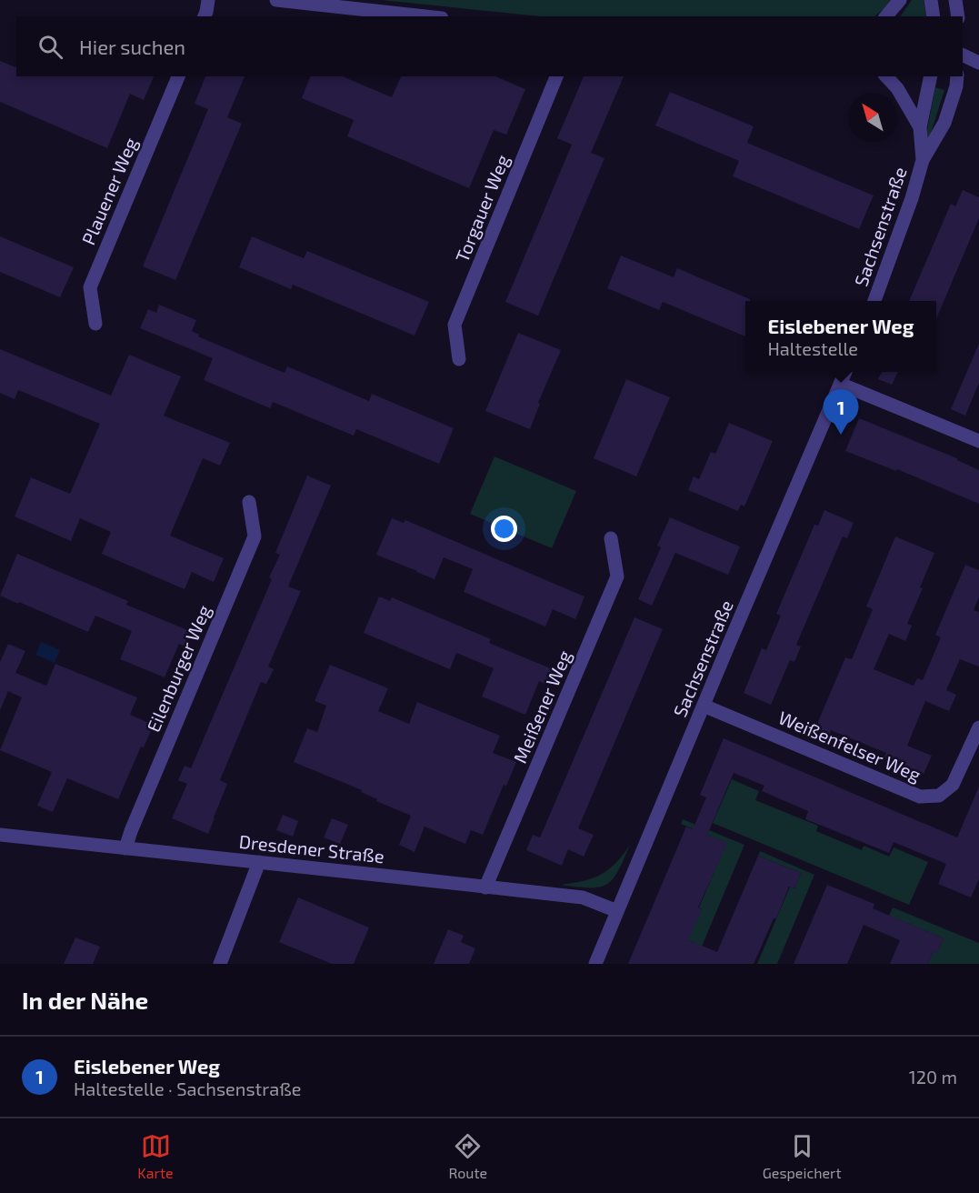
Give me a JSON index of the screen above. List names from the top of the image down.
{
  "streets": {
    "street": [
      "Plauener Weg",
      "Torgauer Weg",
      "Sachsenstraße",
      "Eilenburger Weg",
      "Meißener Weg",
      "Weißenfelser Weg",
      "Dresdener Straße"
    ]
  },
  "crossings": [
    ["Sachsenstraße", "Weißenfelser Weg"],
    ["Sachsenstraße", "Dresdener Straße"],
    ["Eilenburger Weg", "Dresdener Straße"],
    ["Meißener Weg", "Dresdener Straße"]
  ],
  "north": "top left",
  "page": {
    "search": "Hier suchen",
    "popup": ["Eislebener Weg", "Haltestelle"],
    "pins": "1",
    "heading": "In der Nähe",
    "list": [
      {
        "mark": "1",
        "name": "Eislebener Weg",
        "note": "Haltestelle · Sachsenstraße",
        "value": "120 m"
      }
    ],
    "nav": ["Karte", "Route", "Gespeichert"]
  }
}
